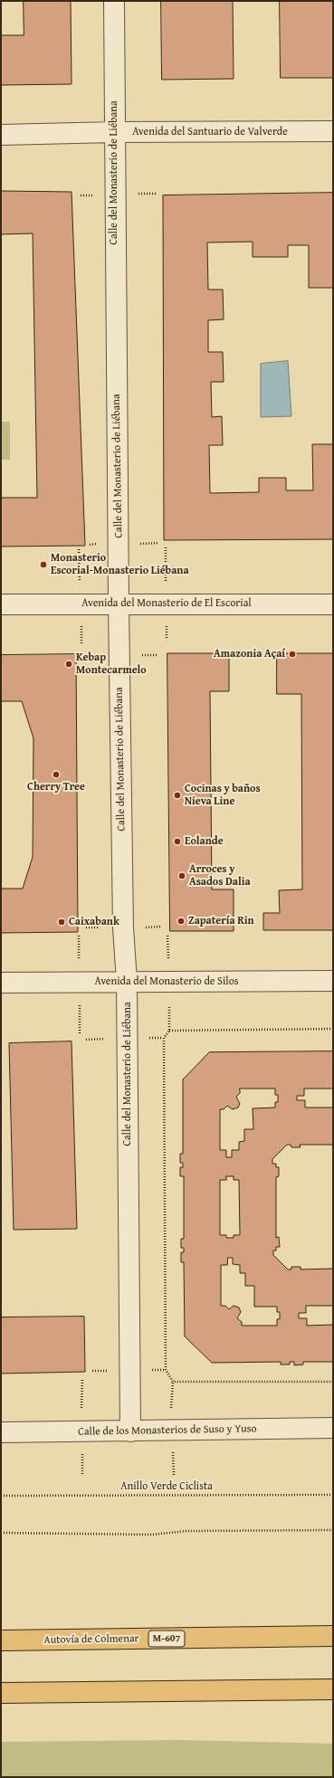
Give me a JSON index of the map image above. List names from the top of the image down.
{
  "streets": {
    "highway": ["M-607", "Autovía de Colmenar"],
    "street": [
      "Avenida del Santuario de Valverde",
      "Calle del Monasterio de Liébana",
      "Avenida del Monasterio de El Escorial",
      "Avenida del Monasterio de Silos",
      "Calle de los Monasterios de Suso y Yuso"
    ],
    "path": ["Anillo Verde Ciclista"]
  },
  "crossings": [
    ["Avenida del Santuario de Valverde", "Calle del Monasterio de Liébana"],
    ["Calle del Monasterio de Liébana", "Avenida del Monasterio de El Escorial"],
    ["Calle del Monasterio de Liébana", "Avenida del Monasterio de Silos"],
    ["Calle del Monasterio de Liébana", "Calle de los Monasterios de Suso y Yuso"]
  ],
  "places": [
    "Monasterio Escorial-Monasterio Liébana",
    "Amazonia Açaí",
    "Kebap Montecarmelo",
    "Cherry Tree",
    "Cocinas y baños Nieva Line",
    "Eolande",
    "Arroces y Asados Dalia",
    "Zapatería Rin",
    "Caixabank"
  ]
}
